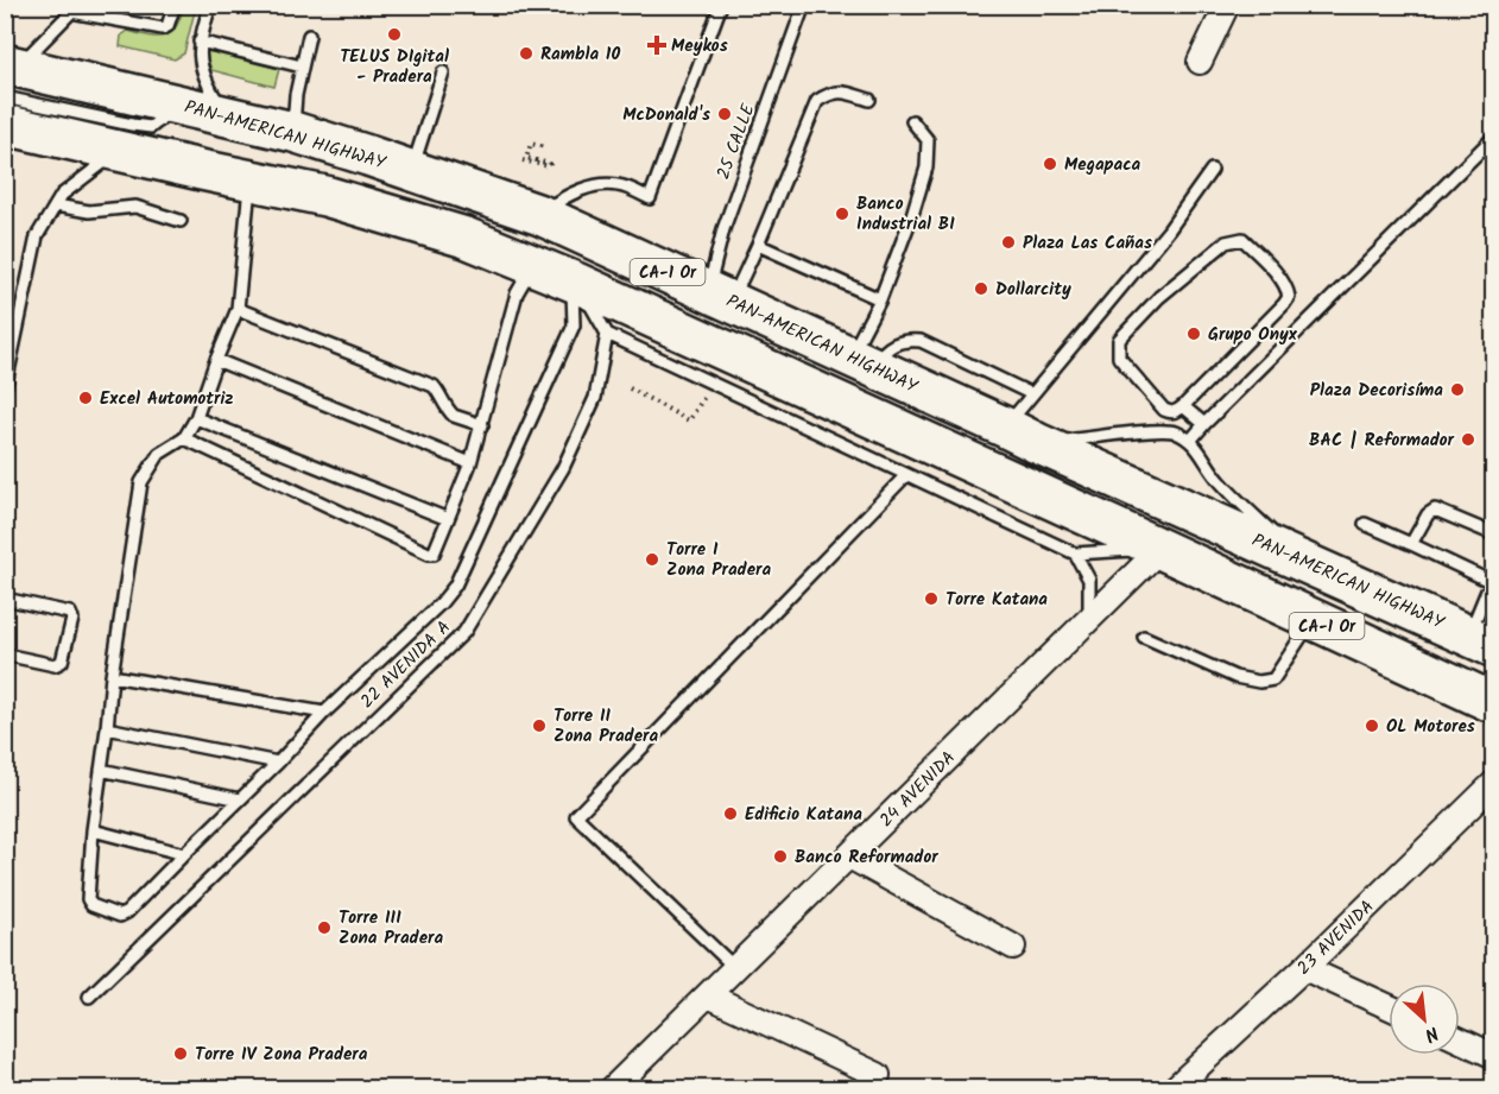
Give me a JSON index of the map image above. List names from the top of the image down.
{
  "streets": {
    "highway": ["PAN-AMERICAN HIGHWAY", "CA-1 Or"],
    "street": ["24 AVENIDA", "23 AVENIDA"],
    "lane": ["25 CALLE", "22 AVENIDA A"]
  },
  "crossings": [
    ["PAN-AMERICAN HIGHWAY", "25 CALLE"],
    ["CA-1 Or", "24 AVENIDA"]
  ],
  "places": {
    "other": [
      "TELUS DIgital - Pradera",
      "Rambla 10",
      "McDonald's",
      "Megapaca",
      "Banco Industrial BI",
      "Plaza Las Cañas",
      "Dollarcity",
      "Grupo Onyx",
      "Plaza Decorisíma",
      "Excel Automotriz",
      "BAC | Reformador",
      "Torre I Zona Pradera",
      "Torre Katana",
      "Torre II Zona Pradera",
      "OL Motores",
      "Edificio Katana",
      "Banco Reformador",
      "Torre III Zona Pradera",
      "Torre IV Zona Pradera"
    ],
    "health": ["Meykos"]
  },
  "north": "bottom right"
}
